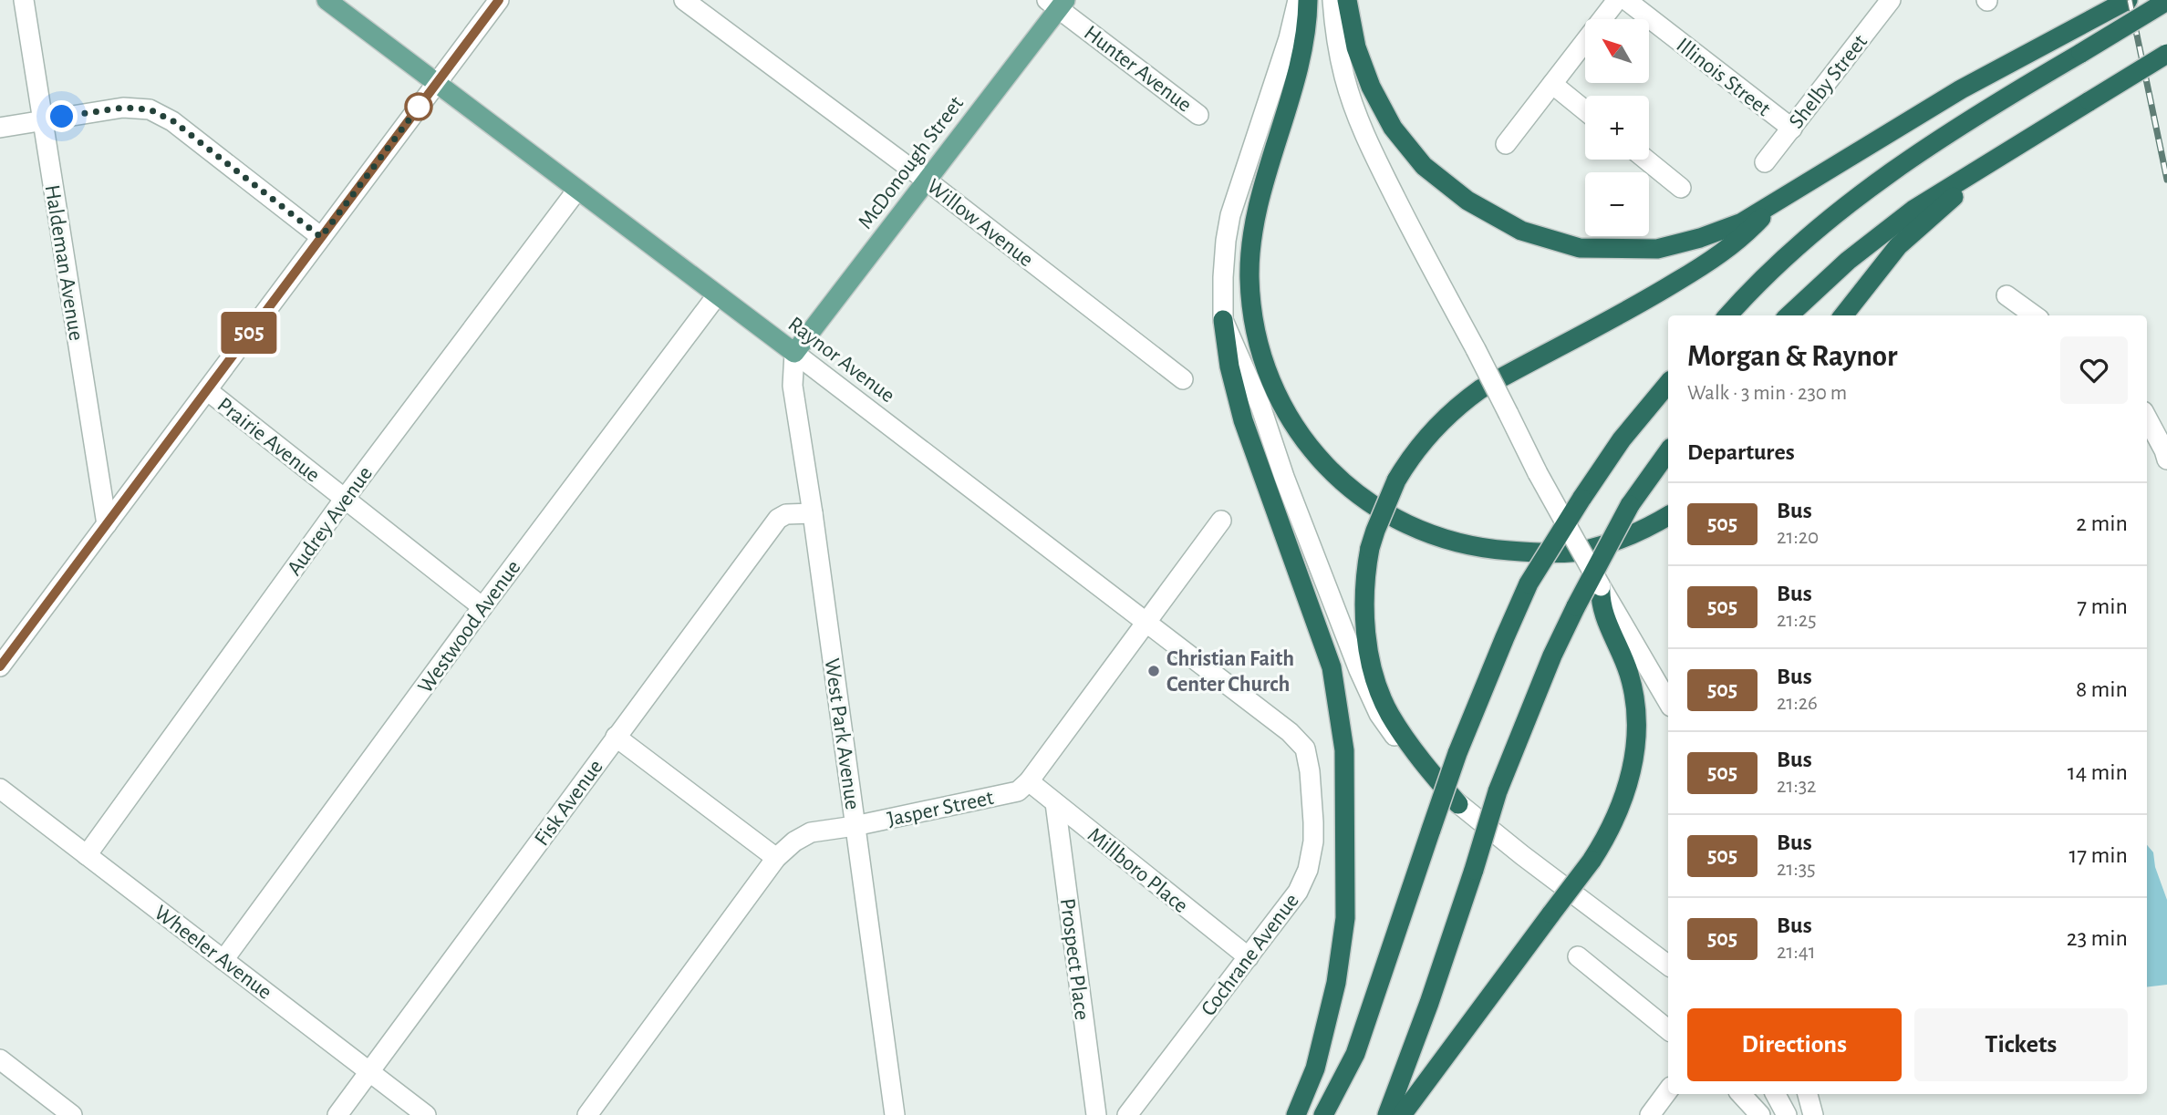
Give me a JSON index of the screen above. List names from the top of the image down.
{
  "streets": {
    "main road": ["McDonough Street", "Raynor Avenue"],
    "street": [
      "Hunter Avenue",
      "Illinois Street",
      "Shelby Street",
      "Willow Avenue",
      "Haldeman Avenue",
      "Prairie Avenue",
      "Audrey Avenue",
      "Westwood Avenue",
      "West Park Avenue",
      "Fisk Avenue",
      "Jasper Street",
      "Millboro Place",
      "Wheeler Avenue",
      "Cochrane Avenue",
      "Prospect Place"
    ]
  },
  "crossings": [
    ["Hunter Avenue", "McDonough Street"],
    ["Illinois Street", "Shelby Street"],
    ["McDonough Street", "Willow Avenue"],
    ["McDonough Street", "Raynor Avenue"],
    ["McDonough Street", "West Park Avenue"],
    ["Raynor Avenue", "Audrey Avenue"],
    ["Raynor Avenue", "Westwood Avenue"],
    ["Raynor Avenue", "West Park Avenue"],
    ["Raynor Avenue", "Jasper Street"],
    ["Raynor Avenue", "Cochrane Avenue"],
    ["Prairie Avenue", "Audrey Avenue"],
    ["Prairie Avenue", "Westwood Avenue"],
    ["Audrey Avenue", "Wheeler Avenue"],
    ["Westwood Avenue", "Wheeler Avenue"],
    ["West Park Avenue", "Fisk Avenue"],
    ["West Park Avenue", "Jasper Street"],
    ["Fisk Avenue", "Wheeler Avenue"],
    ["Jasper Street", "Millboro Place"],
    ["Millboro Place", "Cochrane Avenue"],
    ["Millboro Place", "Prospect Place"]
  ],
  "places": ["Christian Faith Center Church"],
  "lines": ["bus line 505"],
  "north": "top left",
  "page": {
    "on_map": "505",
    "map_buttons": ["+", "−"],
    "heading": [
      ["Morgan & Raynor", "Walk · 3 min · 230 m"],
      "Departures"
    ],
    "list": [
      {
        "mark": "505",
        "name": "Bus",
        "note": "21:20",
        "value": "2 min"
      },
      {
        "mark": "505",
        "name": "Bus",
        "note": "21:25",
        "value": "7 min"
      },
      {
        "mark": "505",
        "name": "Bus",
        "note": "21:26",
        "value": "8 min"
      },
      {
        "mark": "505",
        "name": "Bus",
        "note": "21:32",
        "value": "14 min"
      },
      {
        "mark": "505",
        "name": "Bus",
        "note": "21:35",
        "value": "17 min"
      },
      {
        "mark": "505",
        "name": "Bus",
        "note": "21:41",
        "value": "23 min"
      }
    ],
    "buttons": ["Directions", "Tickets"]
  }
}
